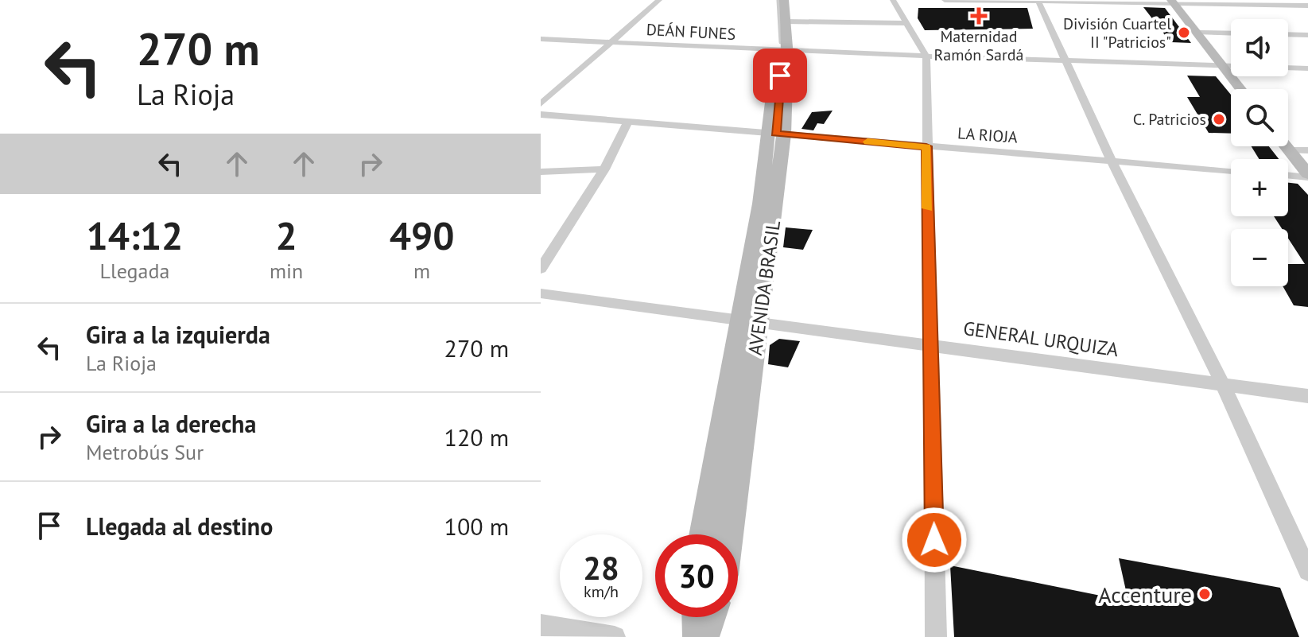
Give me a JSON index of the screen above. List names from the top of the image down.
{
  "streets": {
    "main road": ["AVENIDA BRASIL"],
    "street": ["DEÁN FUNES", "LA RIOJA", "GENERAL URQUIZA"]
  },
  "crossings": [
    ["DEÁN FUNES", "AVENIDA BRASIL"],
    ["LA RIOJA", "AVENIDA BRASIL"],
    ["AVENIDA BRASIL", "GENERAL URQUIZA"]
  ],
  "places": {
    "health": ["Maternidad Ramón Sardá"],
    "other": ["División Cuartel II \"Patricios\"", "C. Patricios", "Accenture"]
  },
  "page": {
    "turn": ["270 m", "La Rioja"],
    "map_buttons": ["+", "−"],
    "eta": [
      "14:12",
      "Llegada",
      "2",
      "min",
      "490",
      "m"
    ],
    "list": [
      {
        "name": "Gira a la izquierda",
        "note": "La Rioja",
        "value": "270 m"
      },
      {
        "name": "Gira a la derecha",
        "note": "Metrobús Sur",
        "value": "120 m"
      },
      {
        "name": "Llegada al destino",
        "value": "100 m"
      }
    ],
    "speed": "28 km/h",
    "limit": "30"
  }
}
